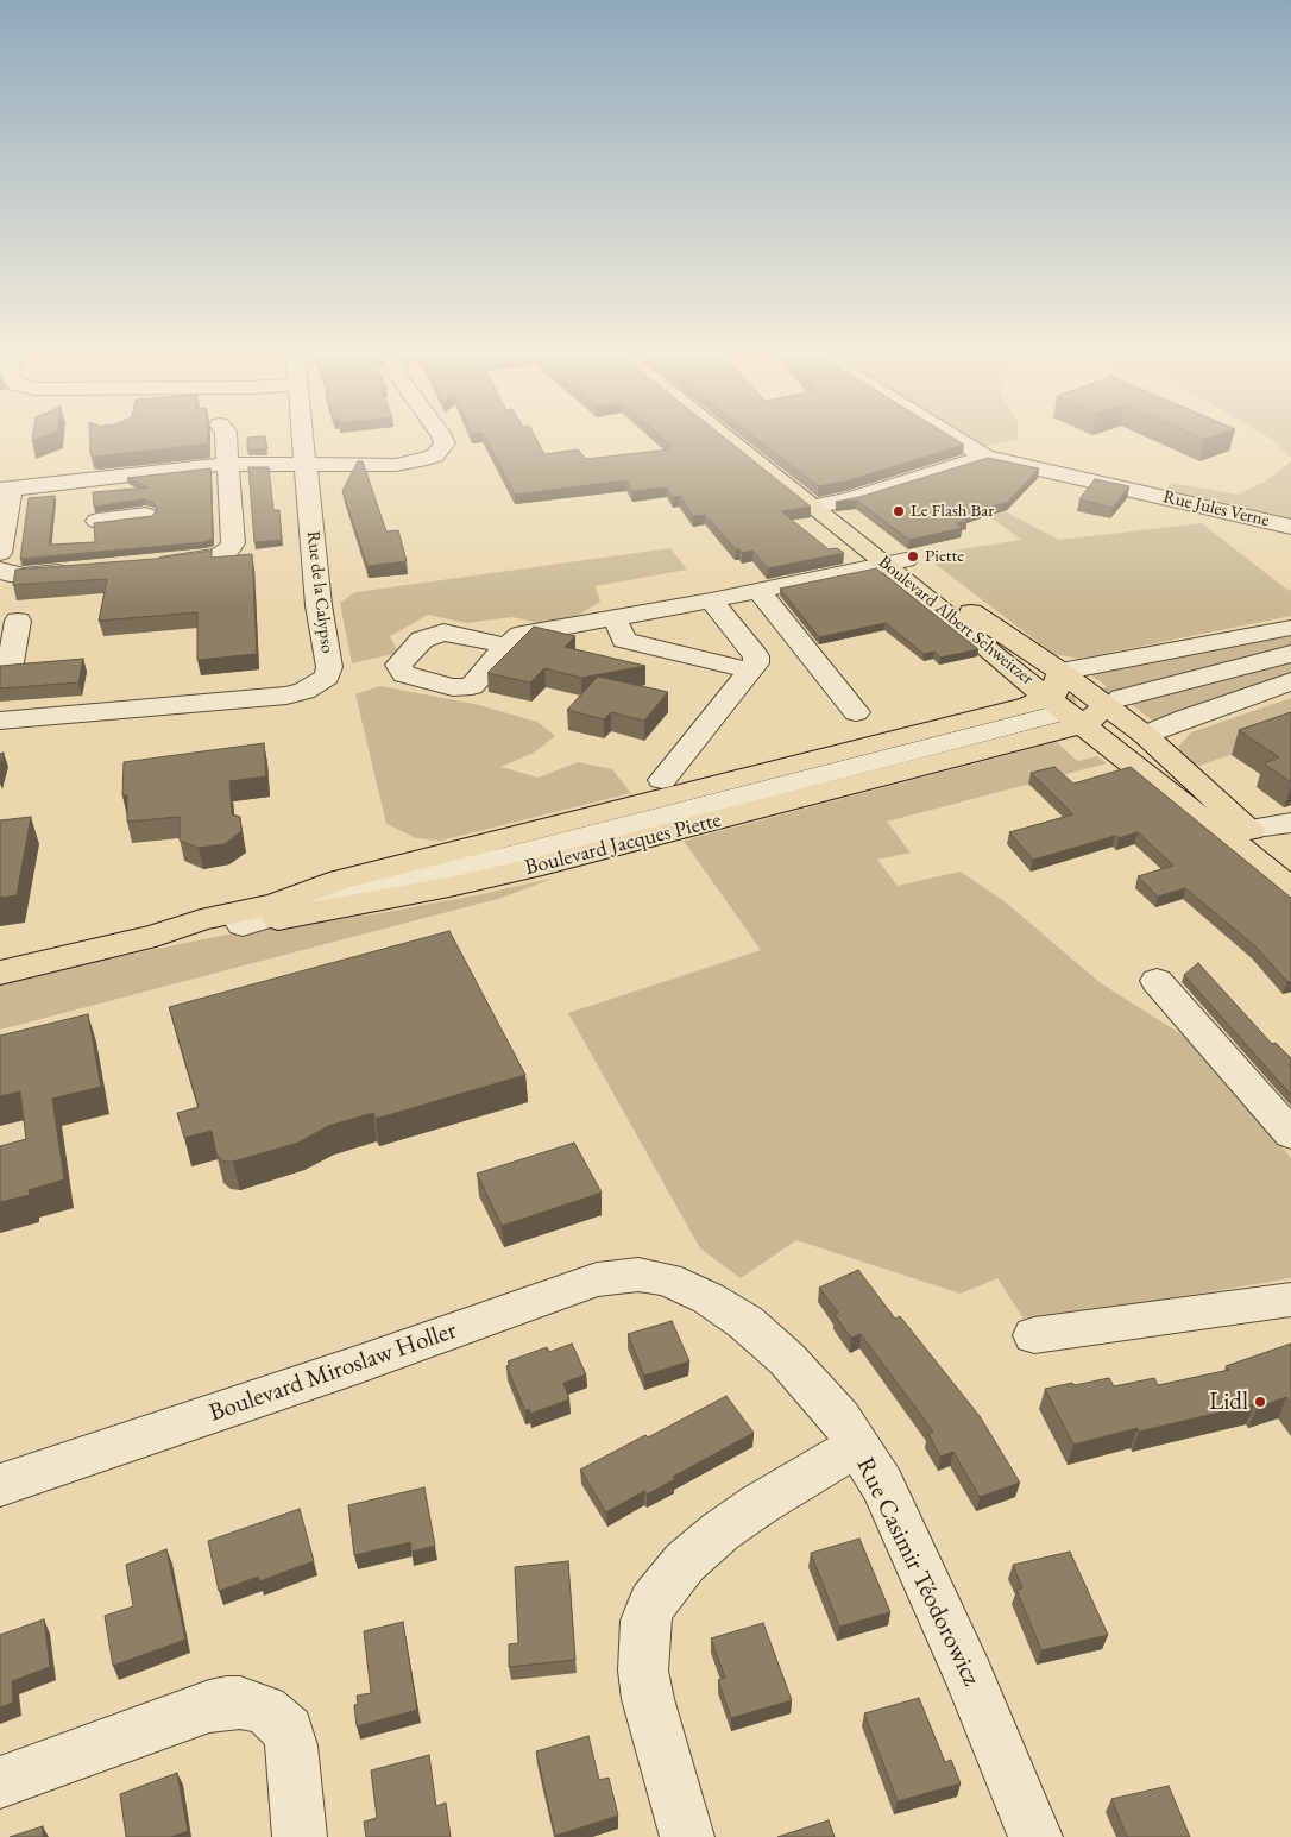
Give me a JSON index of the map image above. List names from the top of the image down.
{
  "streets": {
    "main road": ["Boulevard Albert Schweitzer", "Boulevard Jacques Piette"],
    "street": [
      "Rue Jules Verne",
      "Rue de la Calypso",
      "Boulevard Miroslaw Holler",
      "Rue Casimir Téodorowicz"
    ]
  },
  "crossings": [
    ["Boulevard Albert Schweitzer", "Boulevard Jacques Piette"],
    ["Boulevard Miroslaw Holler", "Rue Casimir Téodorowicz"]
  ],
  "places": ["Le Flash Bar", "Piette", "Lidl"]
}
